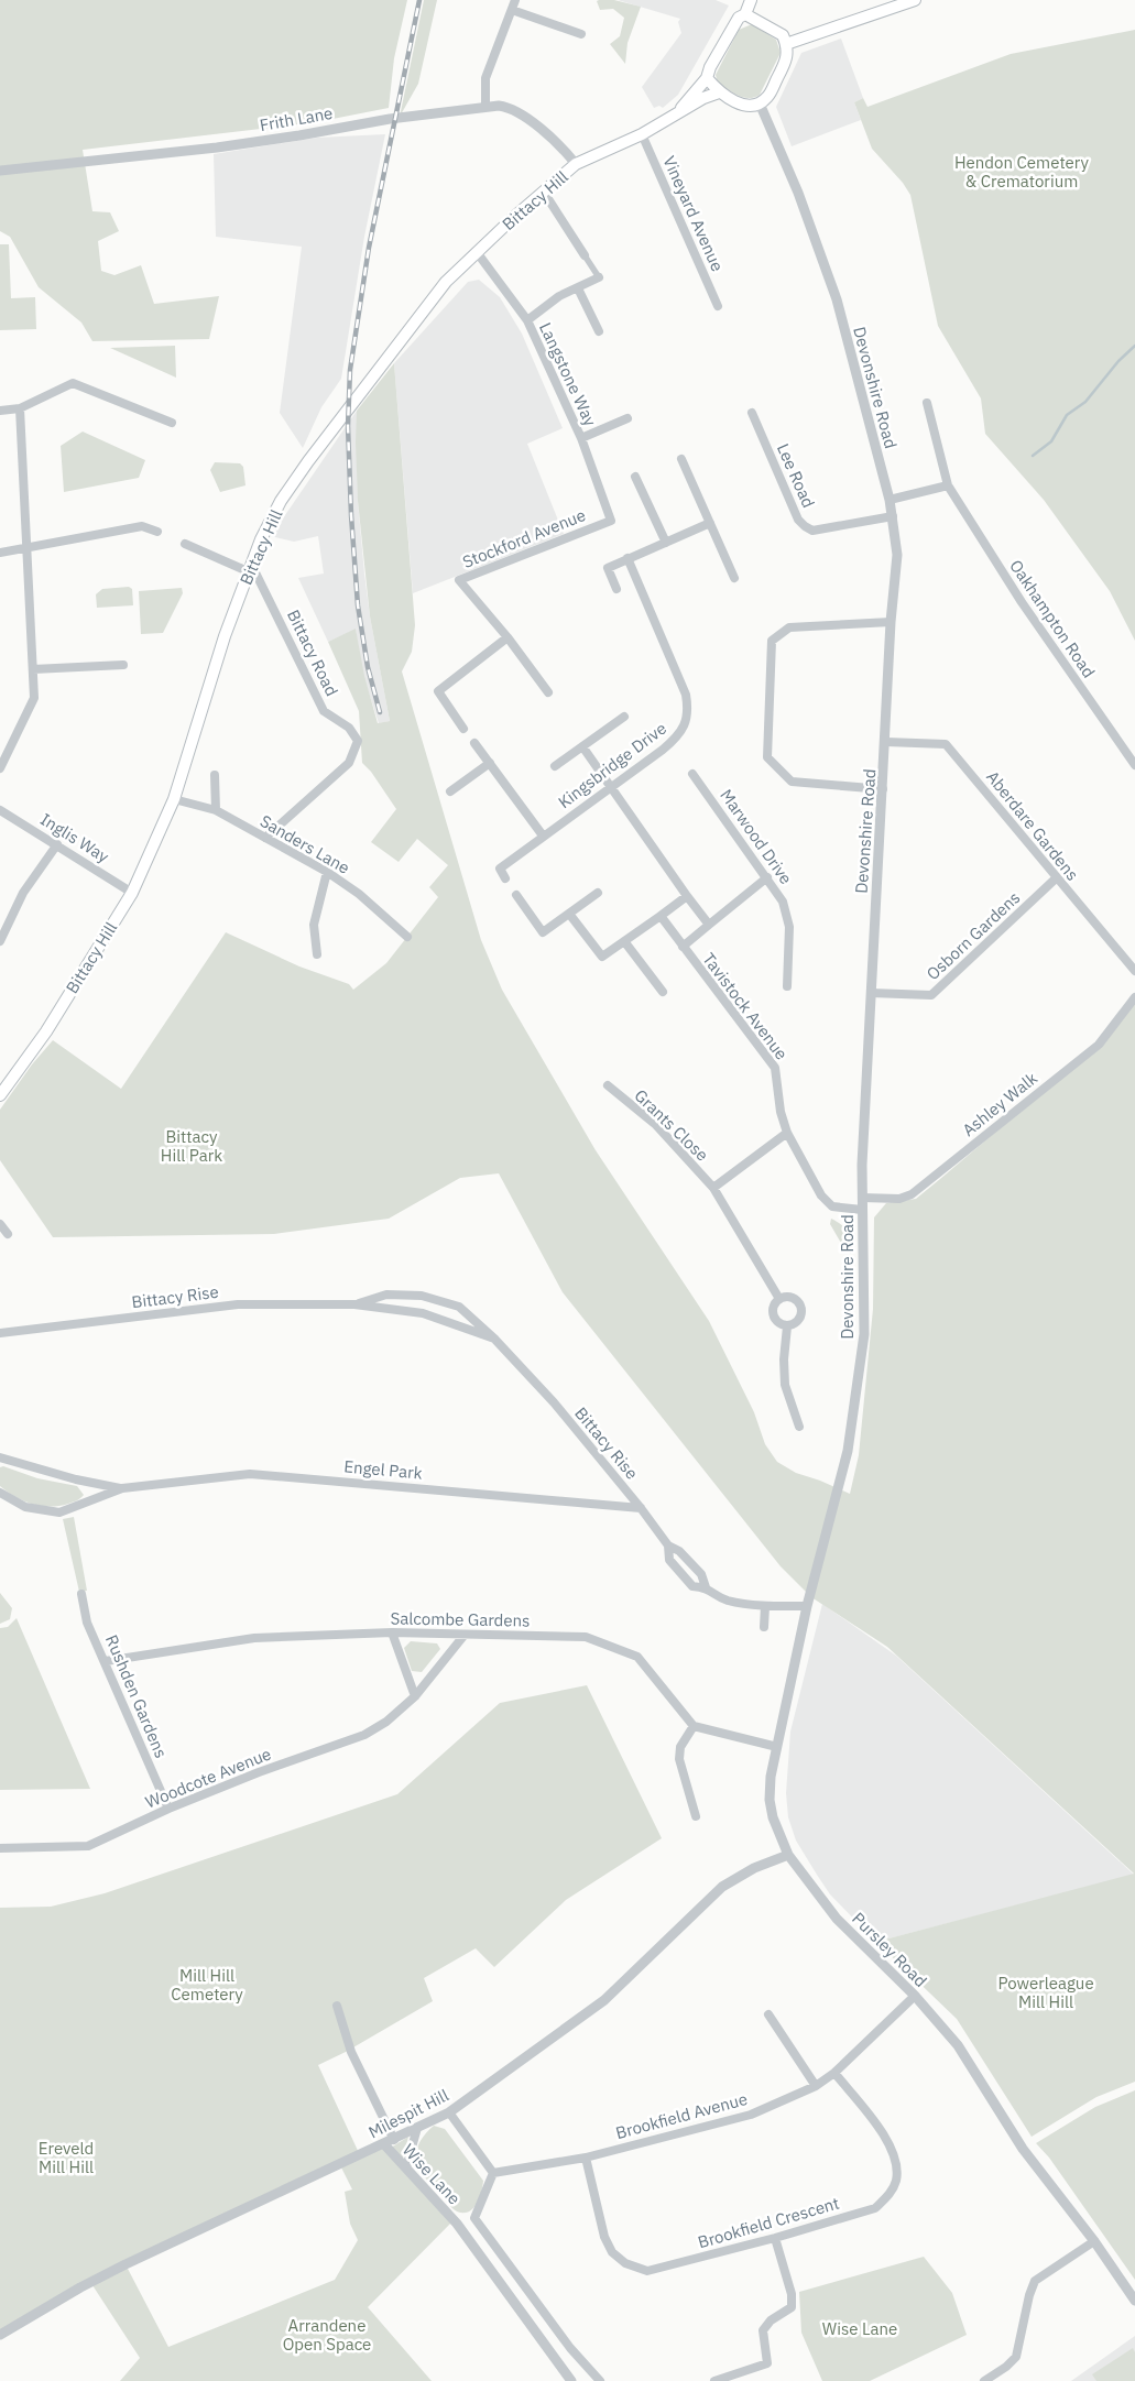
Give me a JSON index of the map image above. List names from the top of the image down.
{
  "streets": {
    "main road": ["Bittacy Hill"],
    "street": [
      "Frith Lane",
      "Vineyard Avenue",
      "Langstone Way",
      "Devonshire Road",
      "Lee Road",
      "Stockford Avenue",
      "Oakhampton Road",
      "Bittacy Road",
      "Kingsbridge Drive",
      "Aberdare Gardens",
      "Marwood Drive",
      "Inglis Way",
      "Sanders Lane",
      "Osborn Gardens",
      "Tavistock Avenue",
      "Ashley Walk",
      "Grants Close",
      "Bittacy Rise",
      "Engel Park",
      "Salcombe Gardens",
      "Rushden Gardens",
      "Woodcote Avenue",
      "Pursley Road",
      "Milespit Hill",
      "Brookfield Avenue",
      "Wise Lane",
      "Brookfield Crescent"
    ]
  },
  "crossings": [
    ["Frith Lane", "Bittacy Hill"],
    ["Bittacy Hill", "Vineyard Avenue"],
    ["Bittacy Hill", "Langstone Way"],
    ["Bittacy Hill", "Devonshire Road"],
    ["Bittacy Hill", "Bittacy Road"],
    ["Bittacy Hill", "Inglis Way"],
    ["Bittacy Hill", "Sanders Lane"],
    ["Langstone Way", "Stockford Avenue"],
    ["Devonshire Road", "Lee Road"],
    ["Devonshire Road", "Aberdare Gardens"],
    ["Devonshire Road", "Osborn Gardens"],
    ["Devonshire Road", "Tavistock Avenue"],
    ["Devonshire Road", "Ashley Walk"],
    ["Devonshire Road", "Pursley Road"],
    ["Bittacy Road", "Sanders Lane"],
    ["Aberdare Gardens", "Osborn Gardens"],
    ["Bittacy Rise", "Engel Park"],
    ["Bittacy Rise", "Pursley Road"],
    ["Salcombe Gardens", "Rushden Gardens"],
    ["Salcombe Gardens", "Woodcote Avenue"],
    ["Rushden Gardens", "Woodcote Avenue"],
    ["Pursley Road", "Milespit Hill"],
    ["Pursley Road", "Brookfield Avenue"],
    ["Milespit Hill", "Wise Lane"],
    ["Brookfield Avenue", "Wise Lane"],
    ["Brookfield Avenue", "Brookfield Crescent"]
  ],
  "parks": [
    "Hendon Cemetery & Crematorium",
    "Bittacy Hill Park",
    "Mill Hill Cemetery",
    "Powerleague Mill Hill",
    "Ereveld Mill Hill",
    "Arrandene Open Space",
    "Wise Lane"
  ]
}
